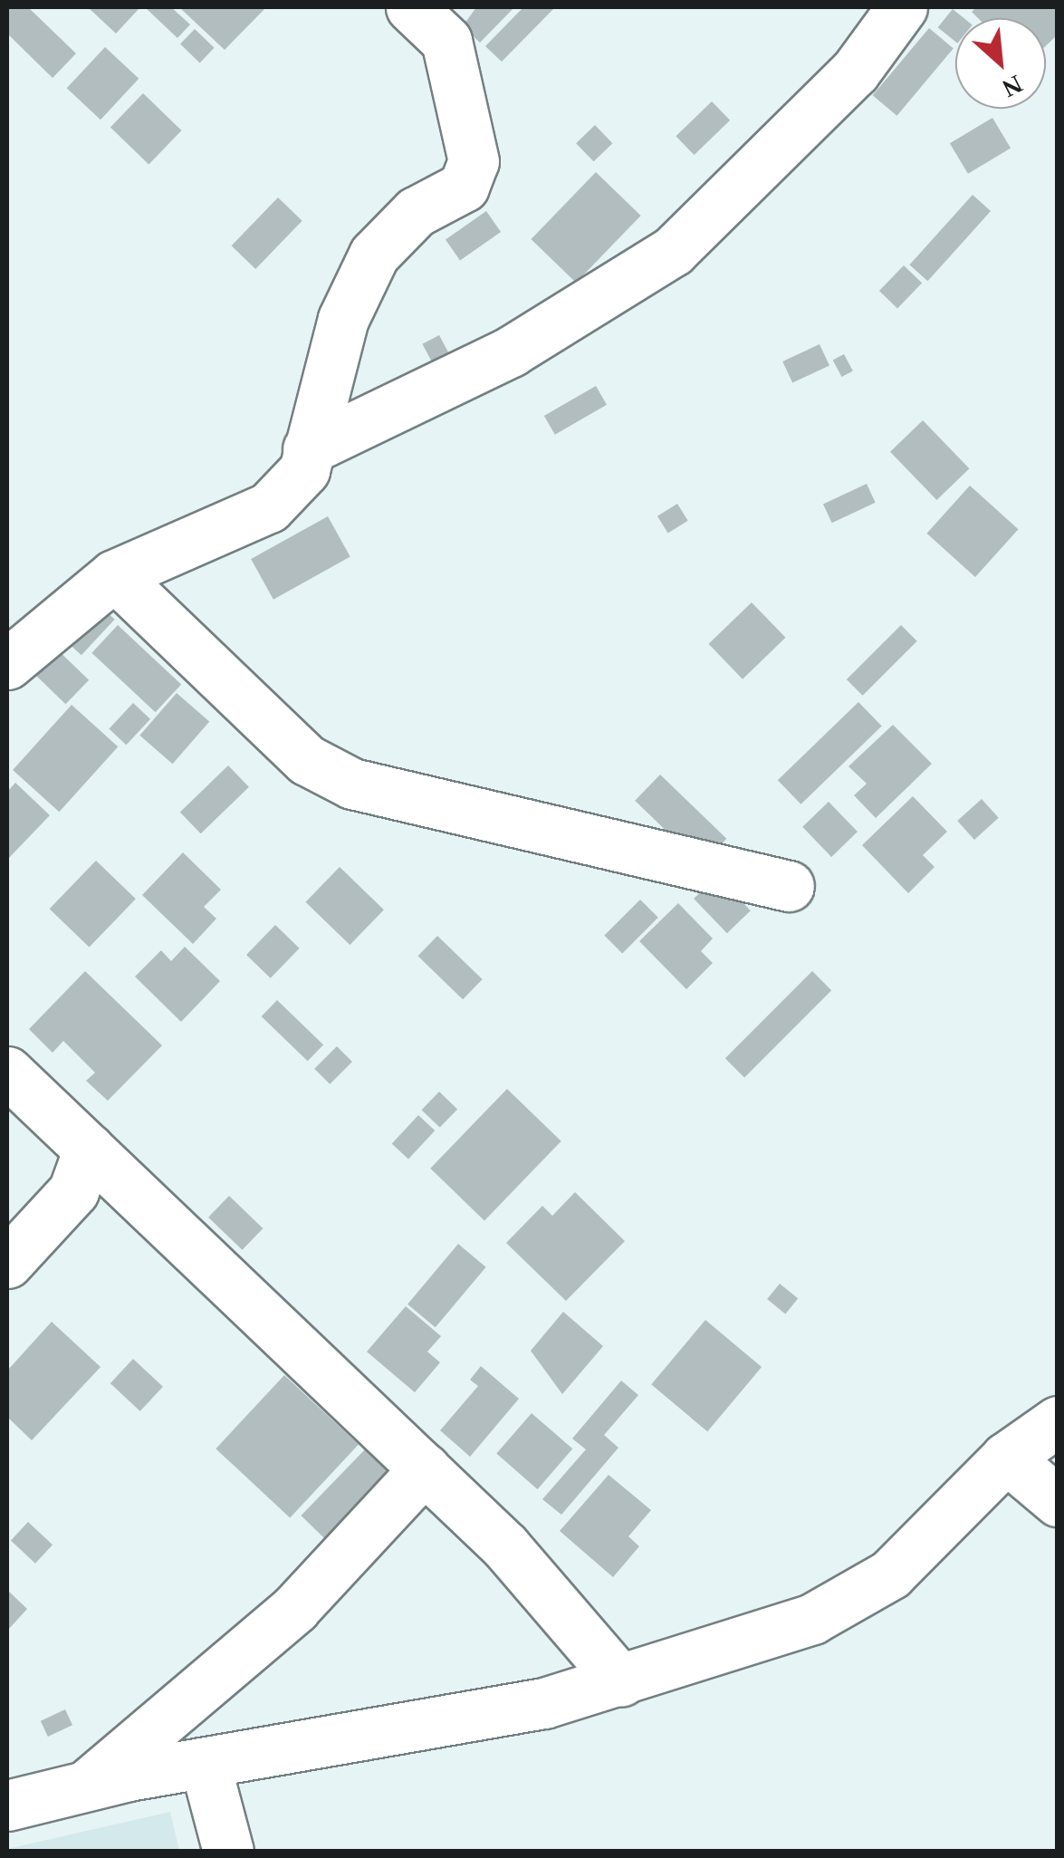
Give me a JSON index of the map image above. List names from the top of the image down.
{
  "north": "bottom right"
}
